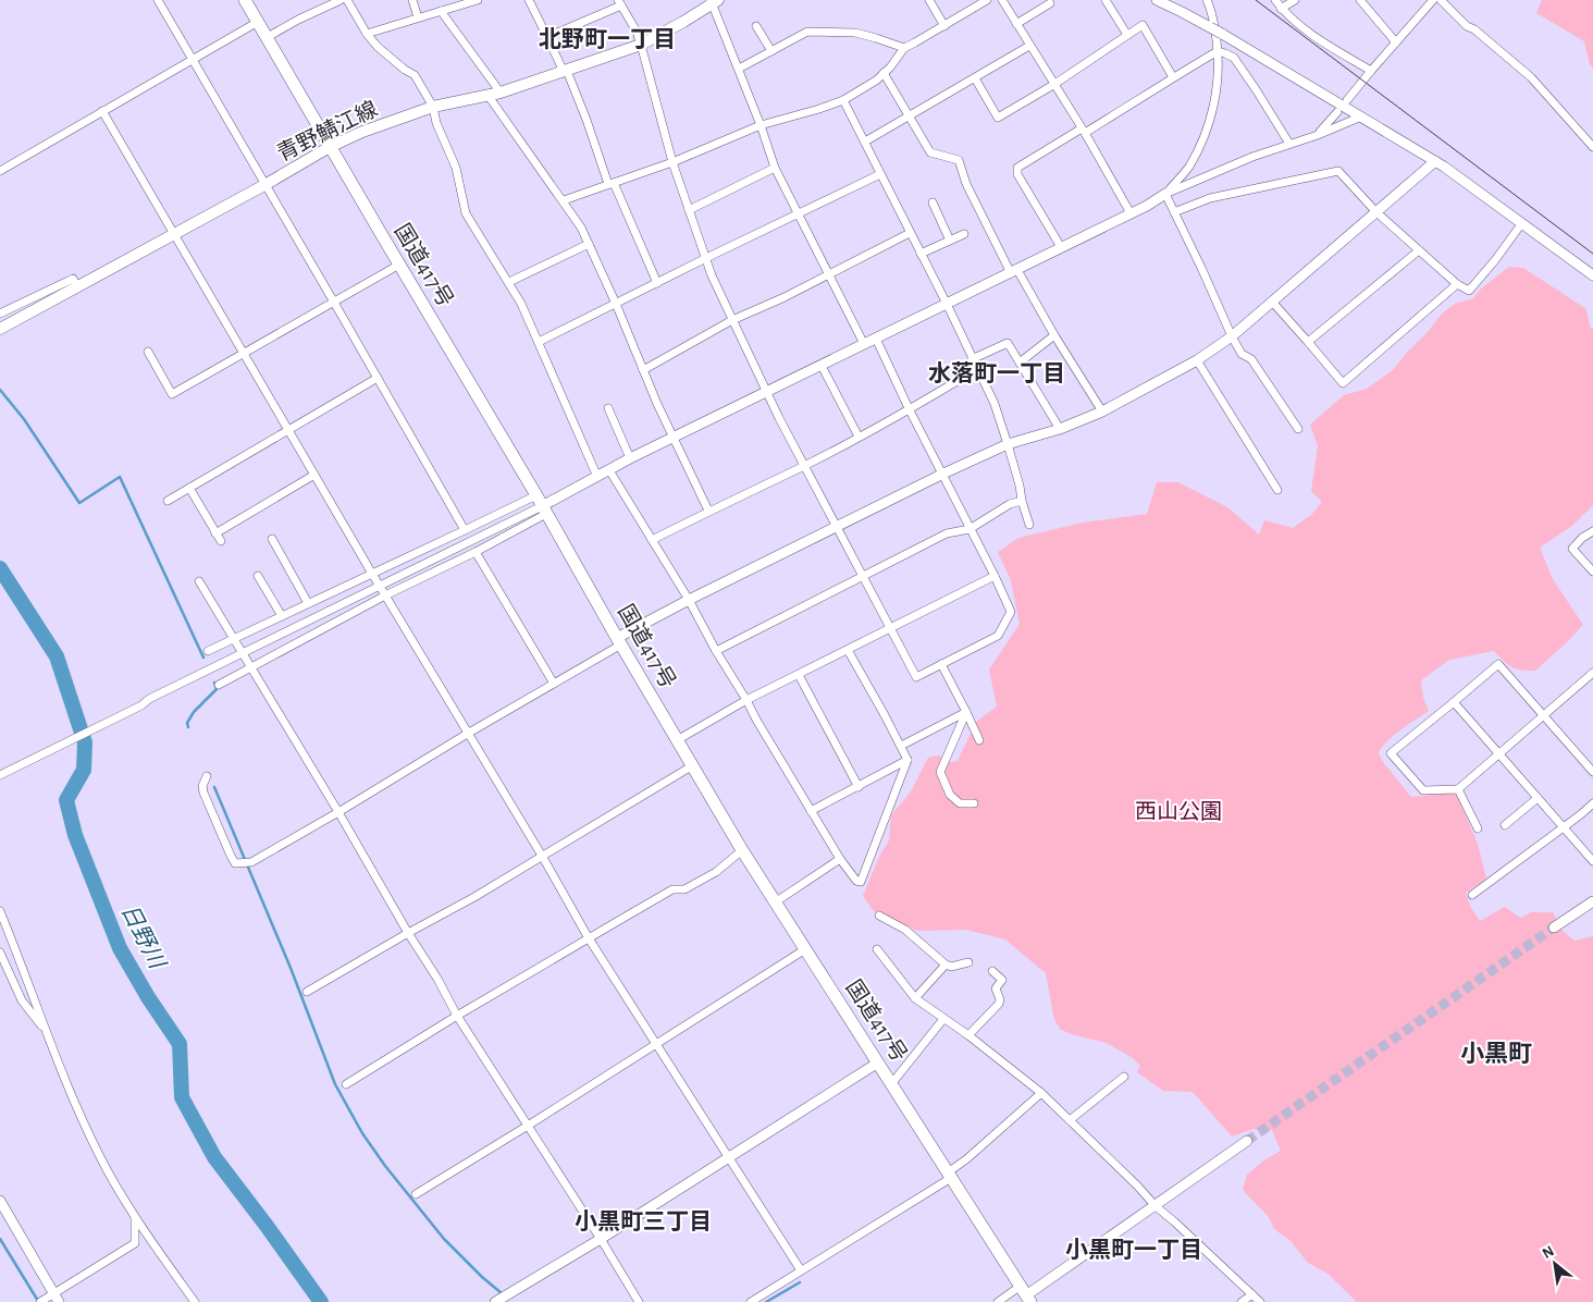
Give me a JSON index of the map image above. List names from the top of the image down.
{
  "streets": {
    "highway": ["国道417号"],
    "main road": ["青野鯖江線"]
  },
  "crossings": [
    ["青野鯖江線", "国道417号"]
  ],
  "districts": [
    "北野町一丁目",
    "水落町一丁目",
    "小黒町",
    "小黒町三丁目",
    "小黒町一丁目"
  ],
  "water": ["日野川"],
  "parks": ["西山公園"],
  "north": "top left"
}
